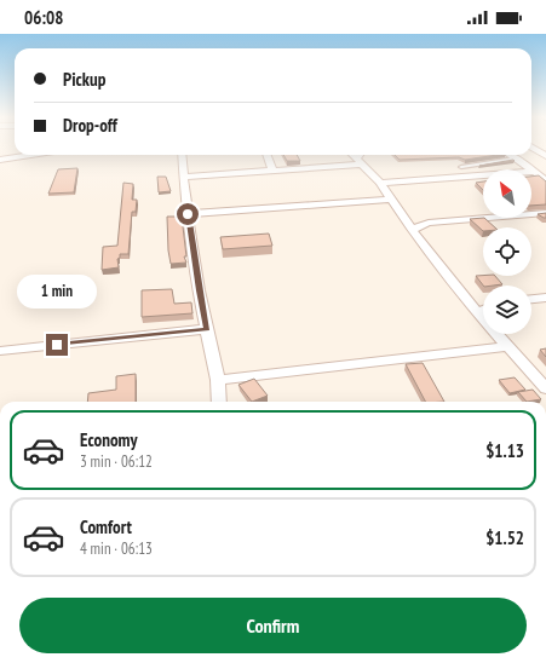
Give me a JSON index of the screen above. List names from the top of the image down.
{
  "north": "top left",
  "page": {
    "status": "06:08",
    "banner": ["Pickup", "Drop-off"],
    "bubble": "1 min",
    "list": [
      {
        "name": "Economy",
        "note": "3 min · 06:12",
        "value": "$1.13"
      },
      {
        "name": "Comfort",
        "note": "4 min · 06:13",
        "value": "$1.52"
      }
    ],
    "buttons": "Confirm"
  }
}
